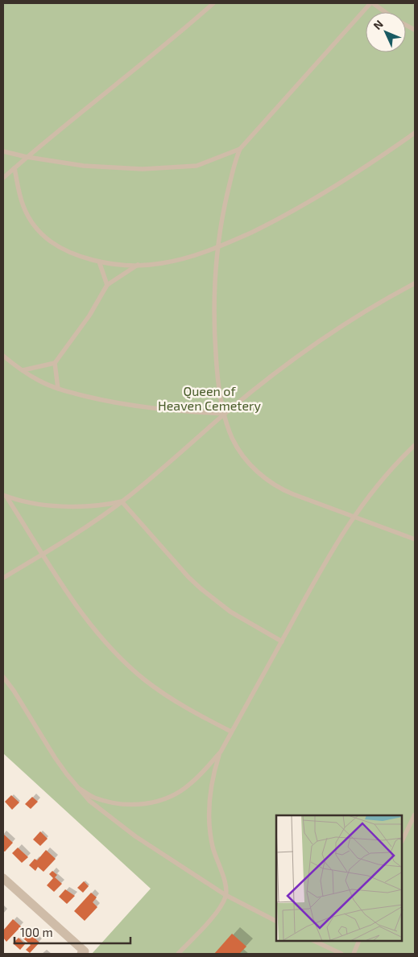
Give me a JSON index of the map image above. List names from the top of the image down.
{
  "parks": ["Queen of Heaven Cemetery"],
  "scale_bar": "100 m",
  "north": "top left"
}
